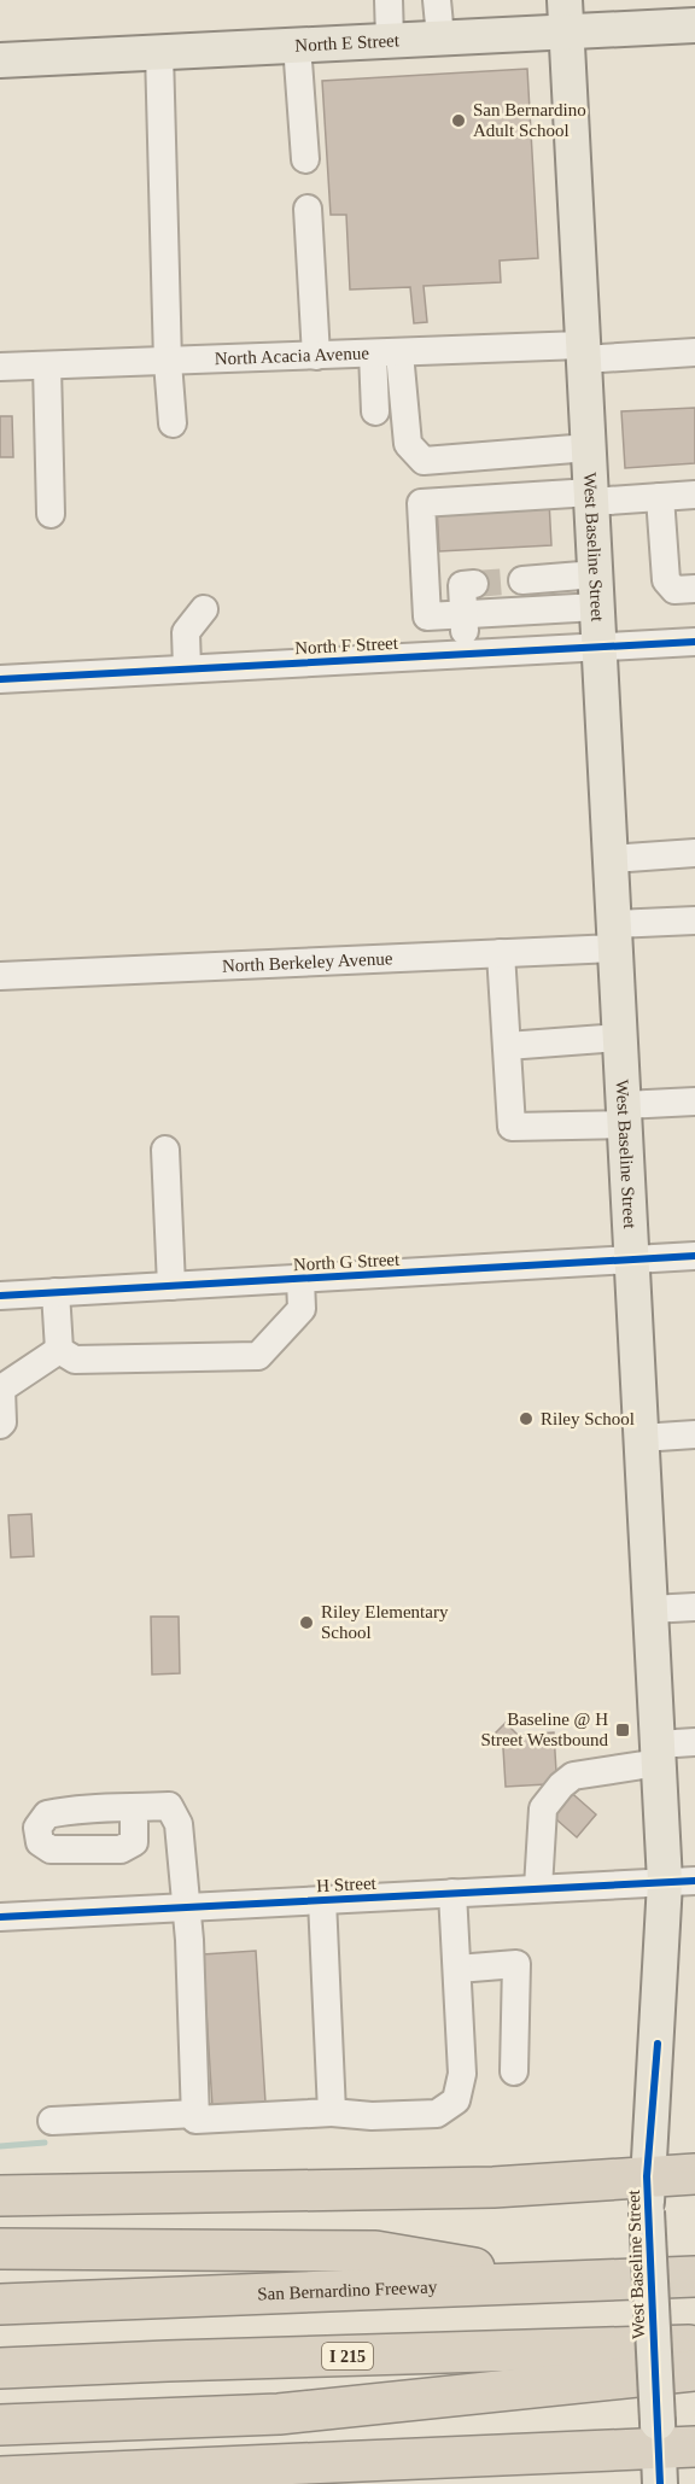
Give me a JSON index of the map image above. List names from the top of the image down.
{
  "streets": {
    "highway": ["San Bernardino Freeway", "I 215"],
    "main road": ["North E Street", "West Baseline Street"],
    "street": [
      "North Acacia Avenue",
      "North F Street",
      "North Berkeley Avenue",
      "North G Street",
      "H Street"
    ]
  },
  "crossings": [
    ["North E Street", "West Baseline Street"],
    ["North Acacia Avenue", "West Baseline Street"],
    ["West Baseline Street", "North F Street"],
    ["West Baseline Street", "North Berkeley Avenue"],
    ["West Baseline Street", "North G Street"],
    ["West Baseline Street", "H Street"]
  ],
  "places": {
    "other": ["San Bernardino Adult School", "Riley School", "Riley Elementary School"],
    "transit": ["Baseline @ H Street Westbound"]
  }
}
